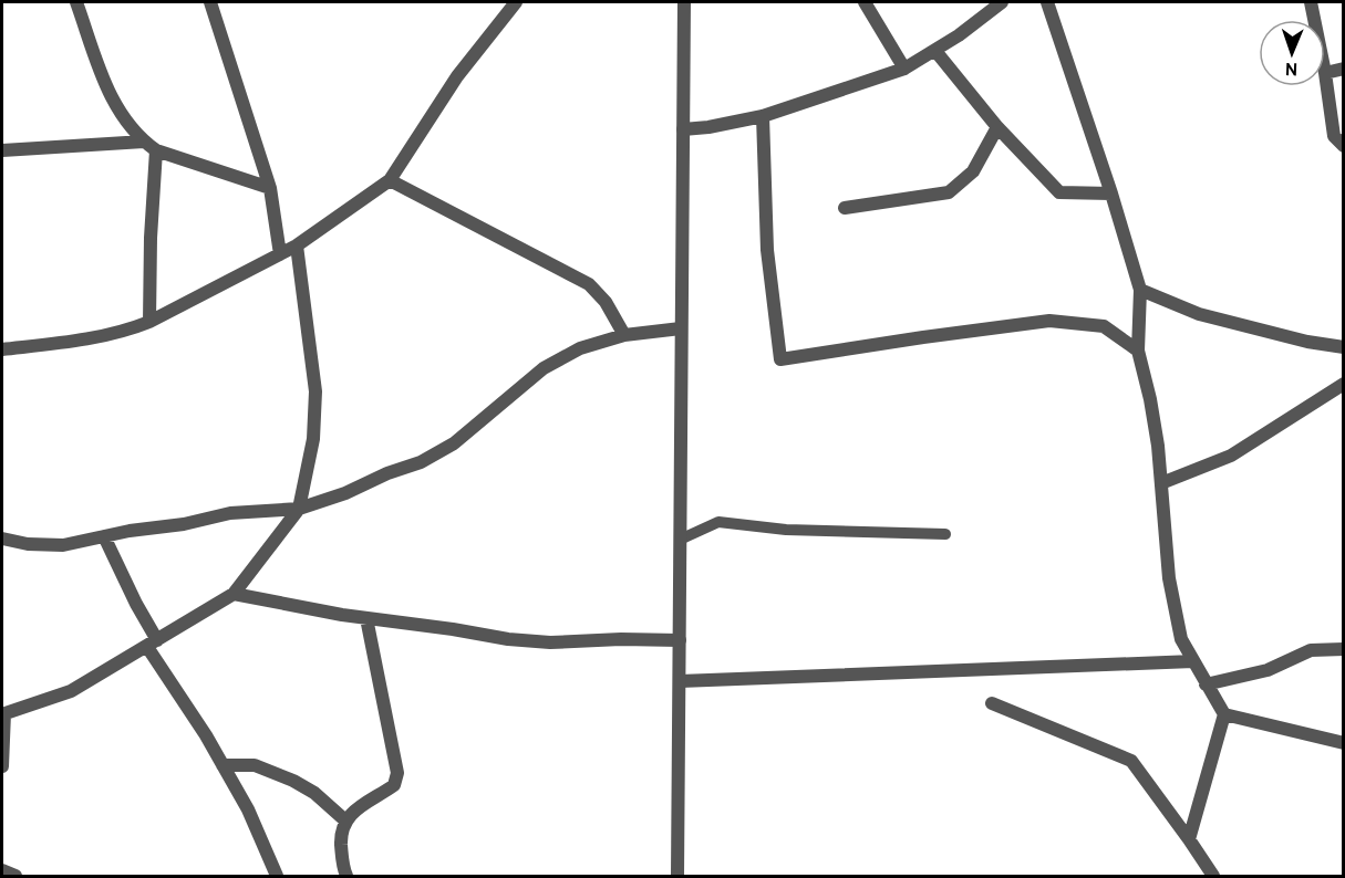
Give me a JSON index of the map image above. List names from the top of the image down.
{
  "north": "bottom"
}
